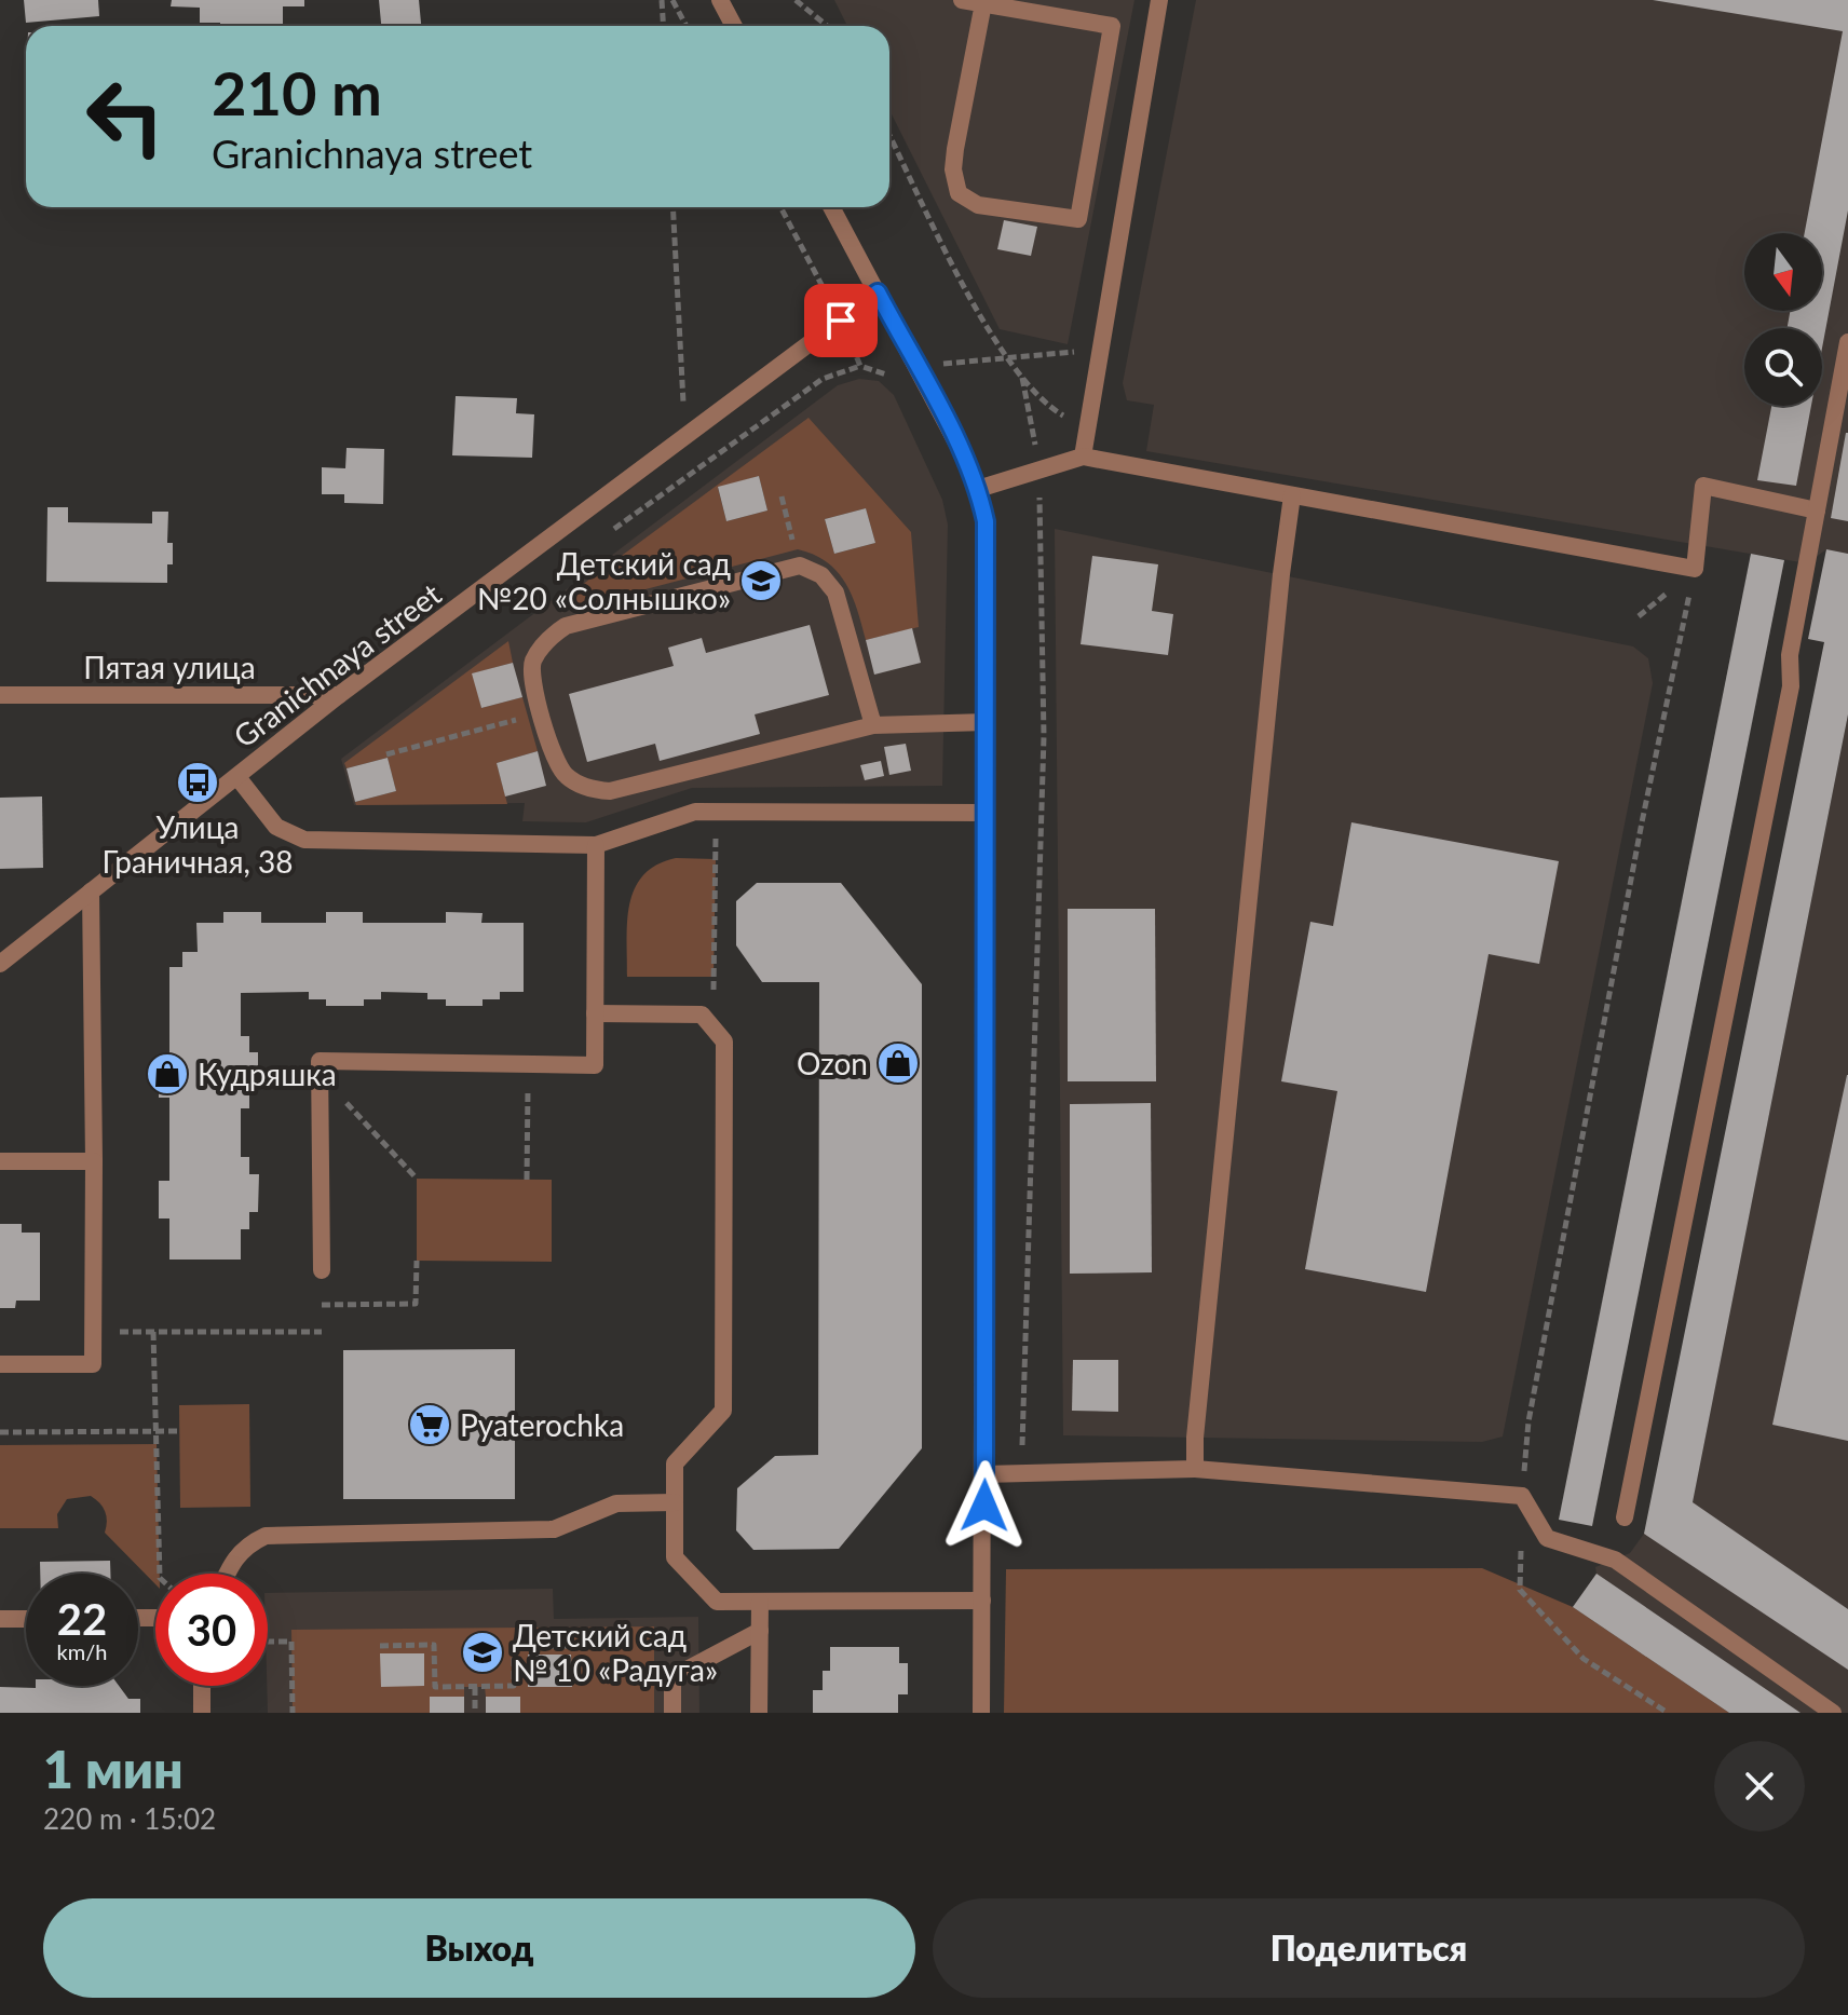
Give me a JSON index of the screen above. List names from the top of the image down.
{
  "streets": {
    "street": ["Granichnaya street", "Пятая улица"]
  },
  "crossings": [
    ["Granichnaya street", "Пятая улица"]
  ],
  "places": {
    "school or university": ["Детский сад №20 «Солнышко»", "Детский сад № 10 «Радуга»"],
    "bus stop": ["Улица Граничная, 38"],
    "shop": ["Ozon", "Кудряшка"],
    "supermarket": ["Pyaterochka"]
  },
  "north": "bottom",
  "page": {
    "turn": ["210 m", "Granichnaya street"],
    "speed": "22 km/h",
    "limit": "30",
    "heading": ["1 мин", "220 m · 15:02"],
    "buttons": ["Выход", "Поделиться"]
  }
}
